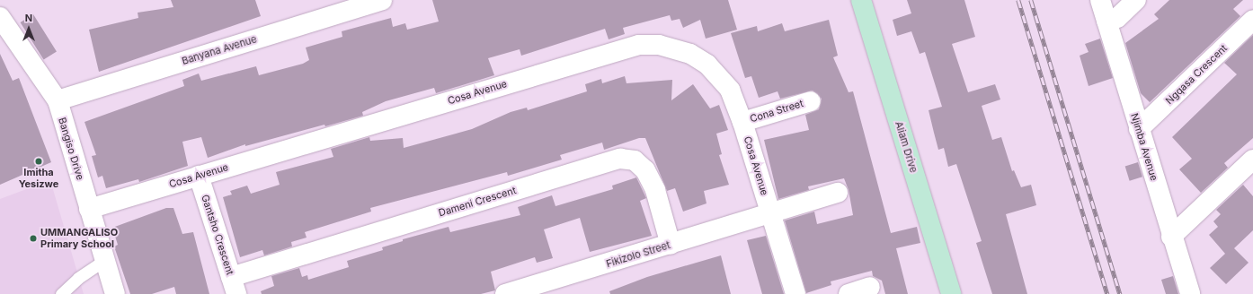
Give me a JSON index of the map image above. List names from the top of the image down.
{
  "streets": {
    "street": [
      "Banyana Avenue",
      "Ngqasa Crescent",
      "Cosa Avenue",
      "Cona Street",
      "Aliam Drive",
      "Njimba Avenue",
      "Bangiso Drive",
      "Dameni Crescent",
      "Gantsho Crescent",
      "Fikizolo Street"
    ]
  },
  "crossings": [
    ["Banyana Avenue", "Bangiso Drive"],
    ["Ngqasa Crescent", "Njimba Avenue"],
    ["Cosa Avenue", "Cona Street"],
    ["Cosa Avenue", "Bangiso Drive"],
    ["Cosa Avenue", "Gantsho Crescent"],
    ["Cosa Avenue", "Fikizolo Street"],
    ["Dameni Crescent", "Gantsho Crescent"],
    ["Dameni Crescent", "Fikizolo Street"]
  ],
  "places": ["Imitha Yesizwe", "UMMANGALISO Primary School"],
  "north": "top"
}
